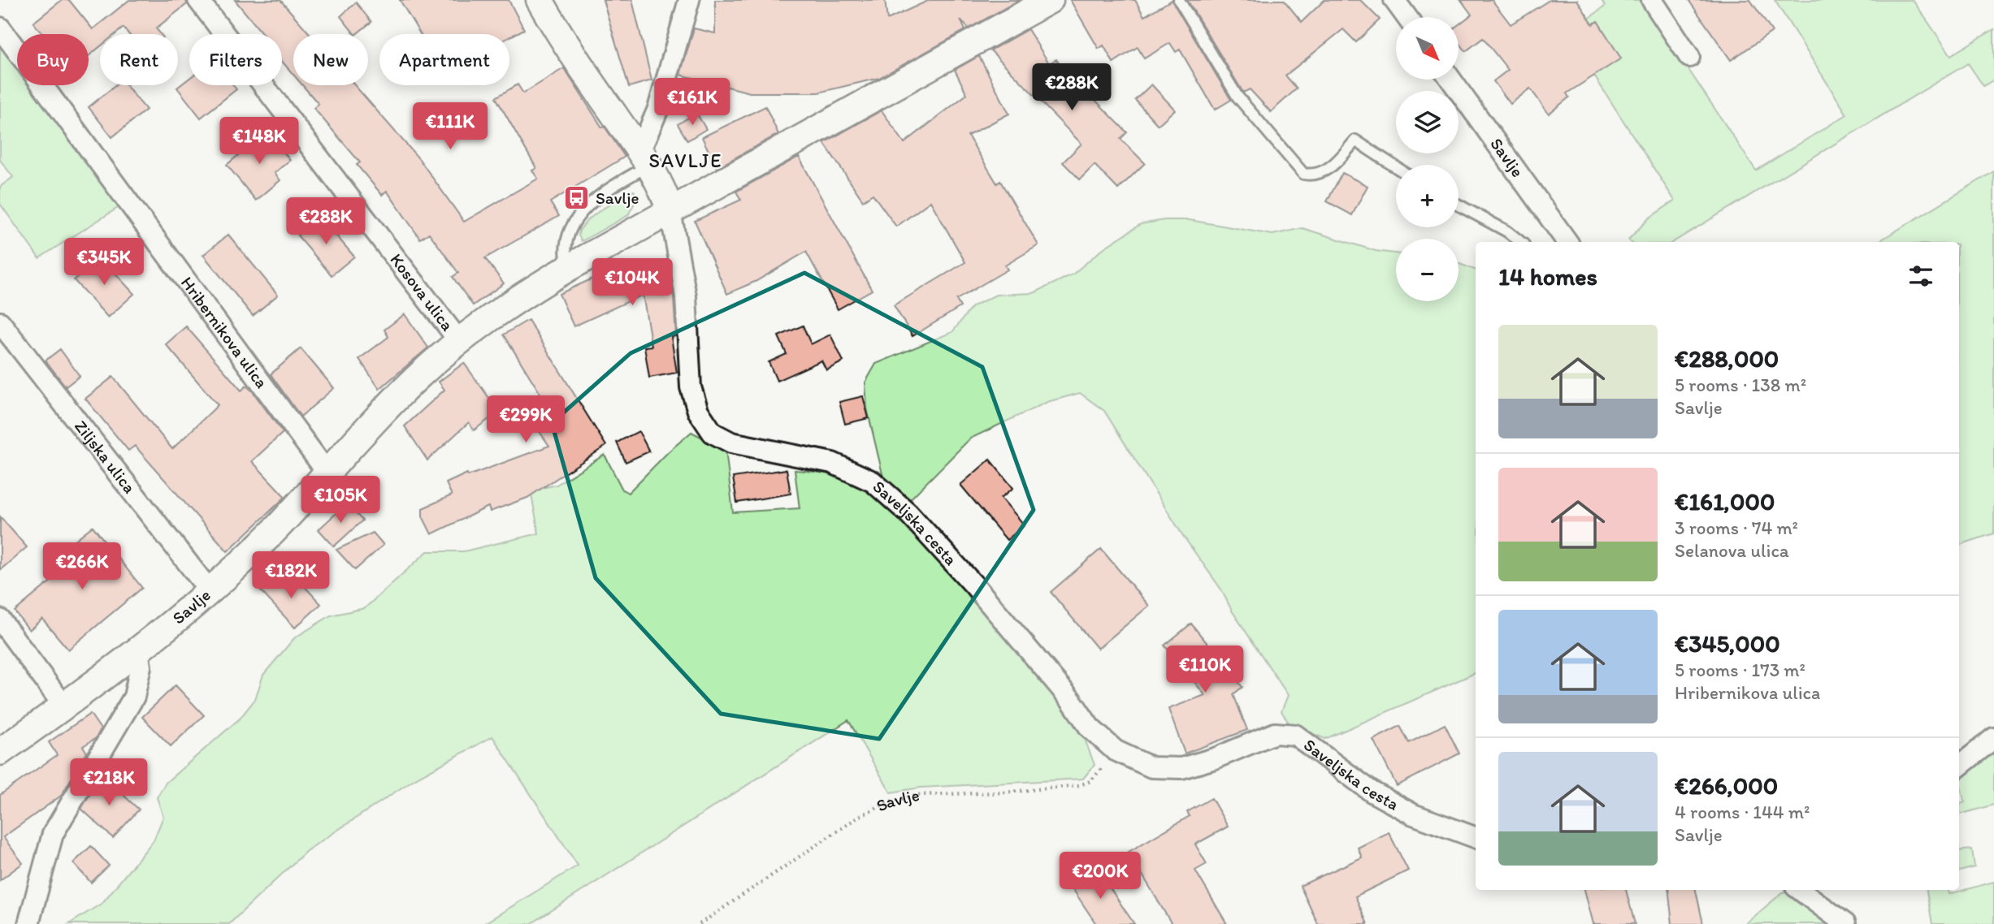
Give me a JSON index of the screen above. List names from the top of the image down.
{
  "streets": {
    "street": [
      "Savlje",
      "Kosova ulica",
      "Hribernikova ulica",
      "Ziljska ulica",
      "Saveljska cesta"
    ]
  },
  "crossings": [
    ["Savlje", "Kosova ulica"],
    ["Savlje", "Hribernikova ulica"],
    ["Savlje", "Ziljska ulica"],
    ["Savlje", "Saveljska cesta"]
  ],
  "districts": ["SAVLJE"],
  "places": {
    "bus stop": ["Savlje"]
  },
  "north": "bottom right",
  "page": {
    "map_buttons": ["+", "−"],
    "chip": [
      "Buy",
      "Rent",
      "Filters",
      "New",
      "Apartment"
    ],
    "price": [
      "€288K",
      "€161K",
      "€111K",
      "€148K",
      "€288K",
      "€345K",
      "€104K",
      "€299K",
      "€105K",
      "€266K",
      "€182K",
      "€110K",
      "€218K",
      "€200K"
    ],
    "heading": "14 homes",
    "list": [
      {
        "name": "€288,000",
        "note": "5 rooms · 138 m² · Savlje"
      },
      {
        "name": "€161,000",
        "note": "3 rooms · 74 m² · Selanova ulica"
      },
      {
        "name": "€345,000",
        "note": "5 rooms · 173 m² · Hribernikova ulica"
      },
      {
        "name": "€266,000",
        "note": "4 rooms · 144 m² · Savlje"
      }
    ]
  }
}
